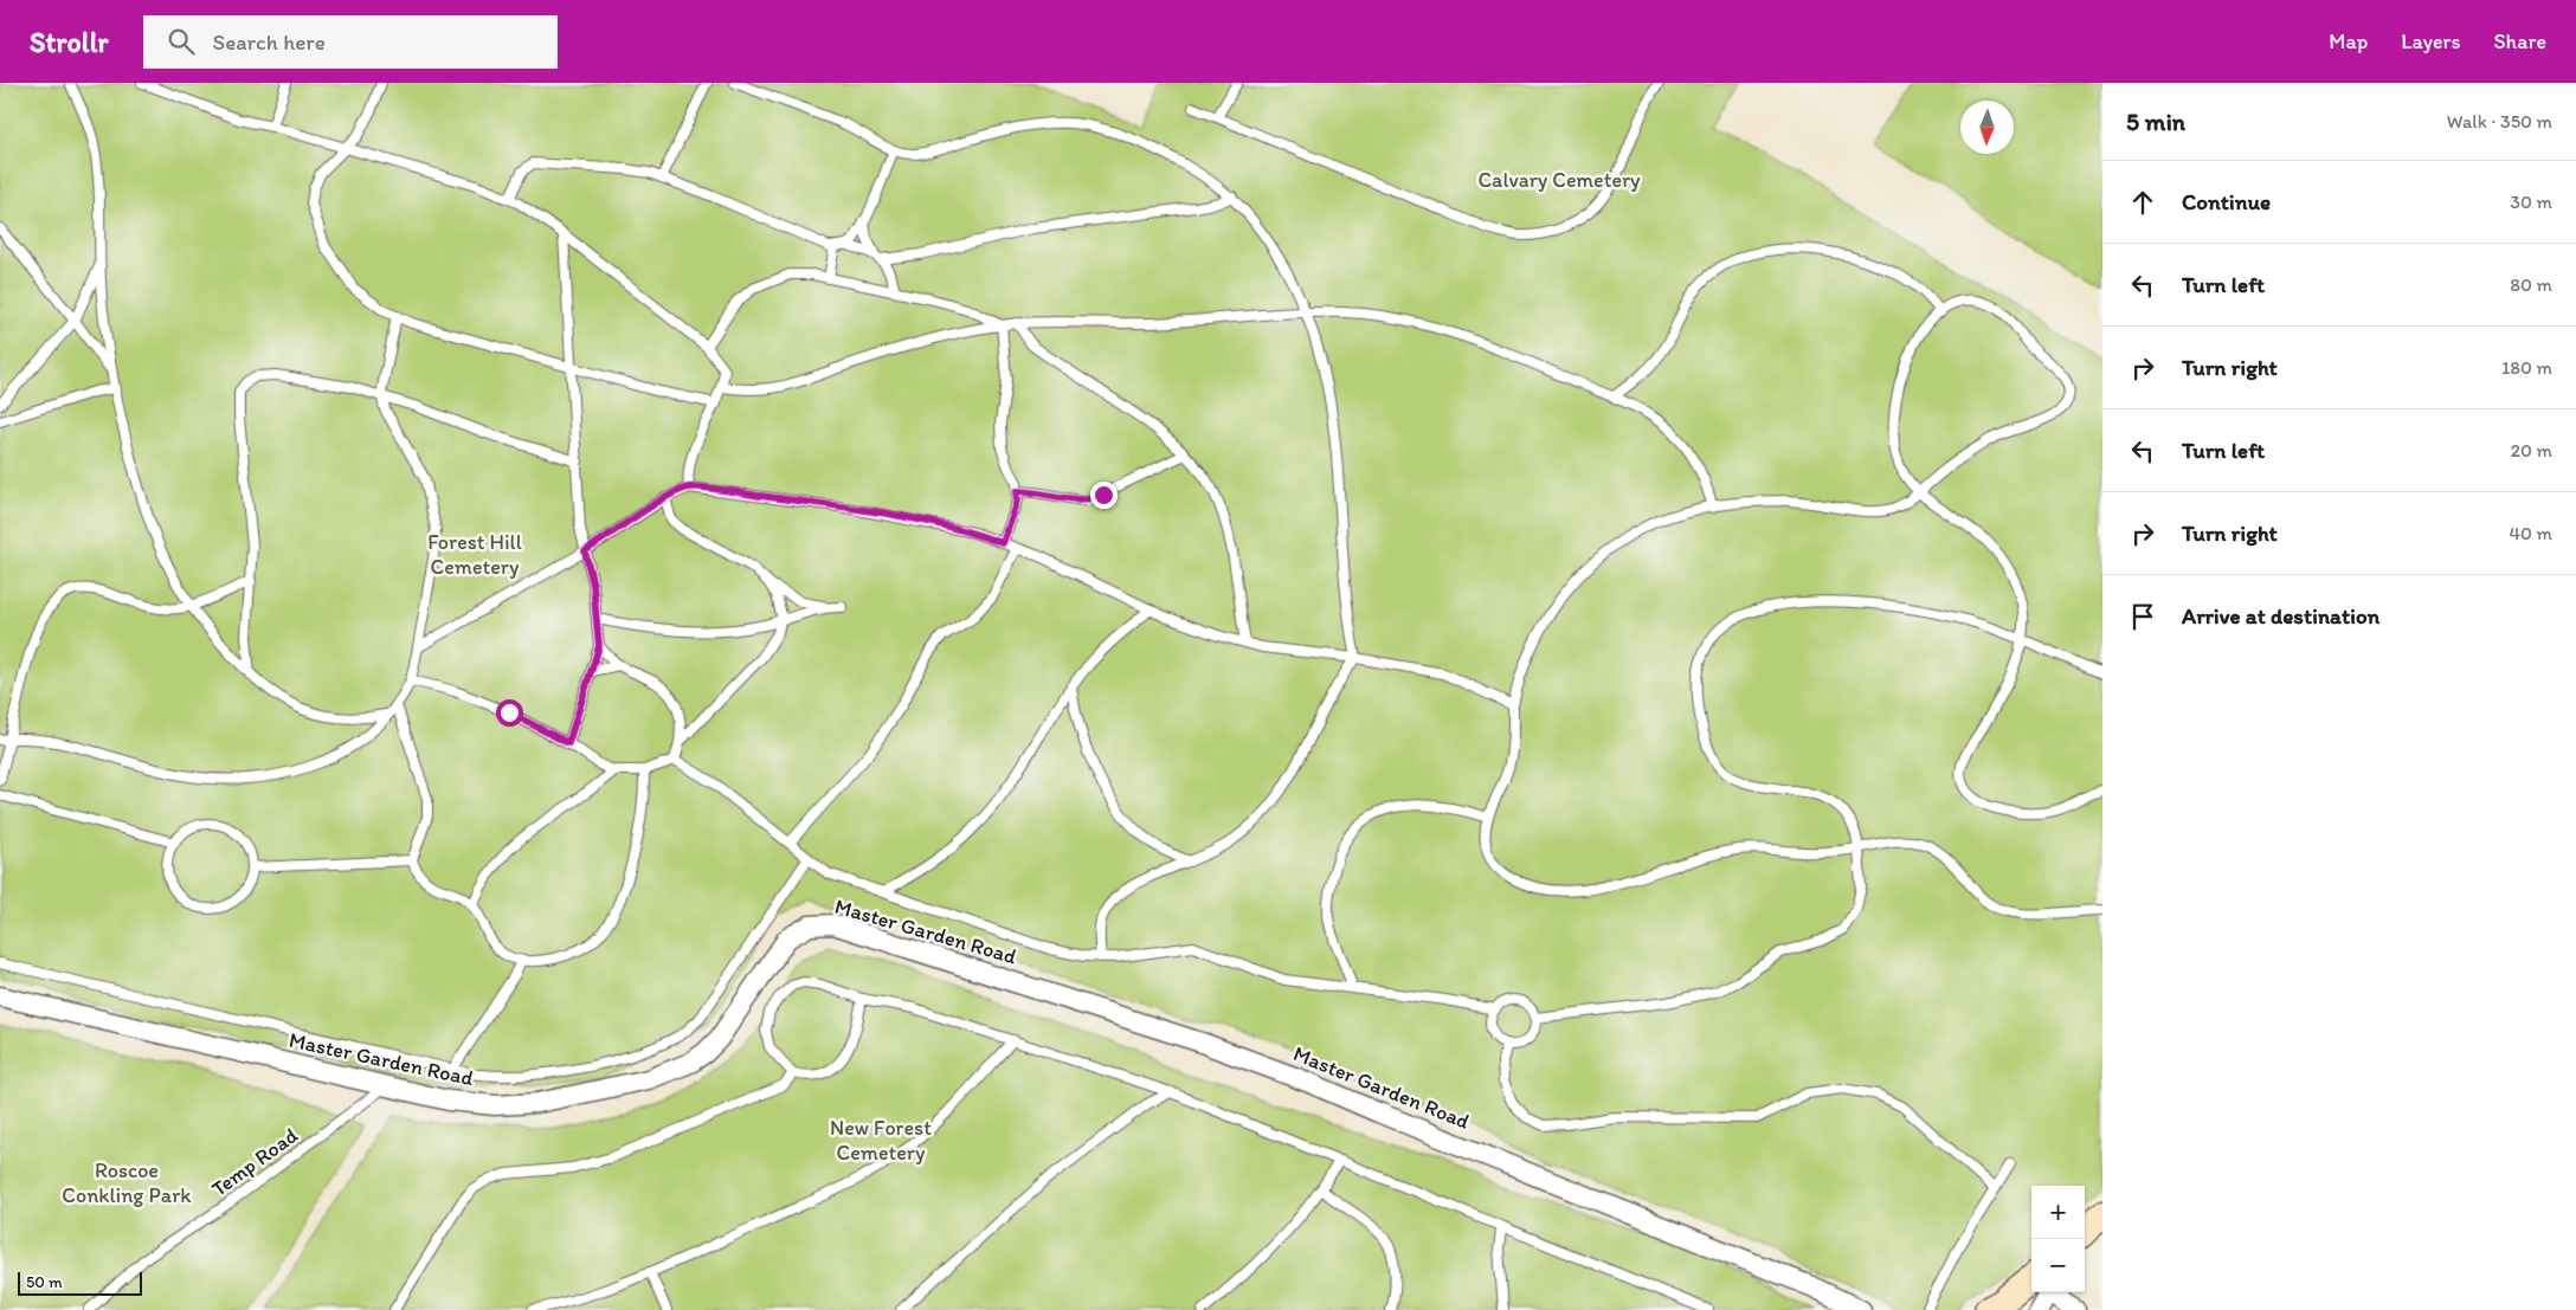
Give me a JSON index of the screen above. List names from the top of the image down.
{
  "streets": {
    "street": ["Master Garden Road"],
    "lane": ["Temp Road"]
  },
  "crossings": [
    ["Master Garden Road", "Temp Road"]
  ],
  "parks": [
    "Calvary Cemetery",
    "Forest Hill Cemetery",
    "New Forest Cemetery",
    "Roscoe Conkling Park"
  ],
  "scale_bar": "50 m",
  "north": "bottom",
  "page": {
    "header": "Strollr",
    "search": "Search here",
    "nav": ["Map", "Layers", "Share"],
    "heading": ["5 min", "Walk · 350 m"],
    "list": [
      ["Continue", "30 m"],
      ["Turn left", "80 m"],
      ["Turn right", "180 m"],
      ["Turn left", "20 m"],
      ["Turn right", "40 m"],
      "Arrive at destination"
    ],
    "map_buttons": ["+", "−"],
    "scale": "50 m"
  }
}
